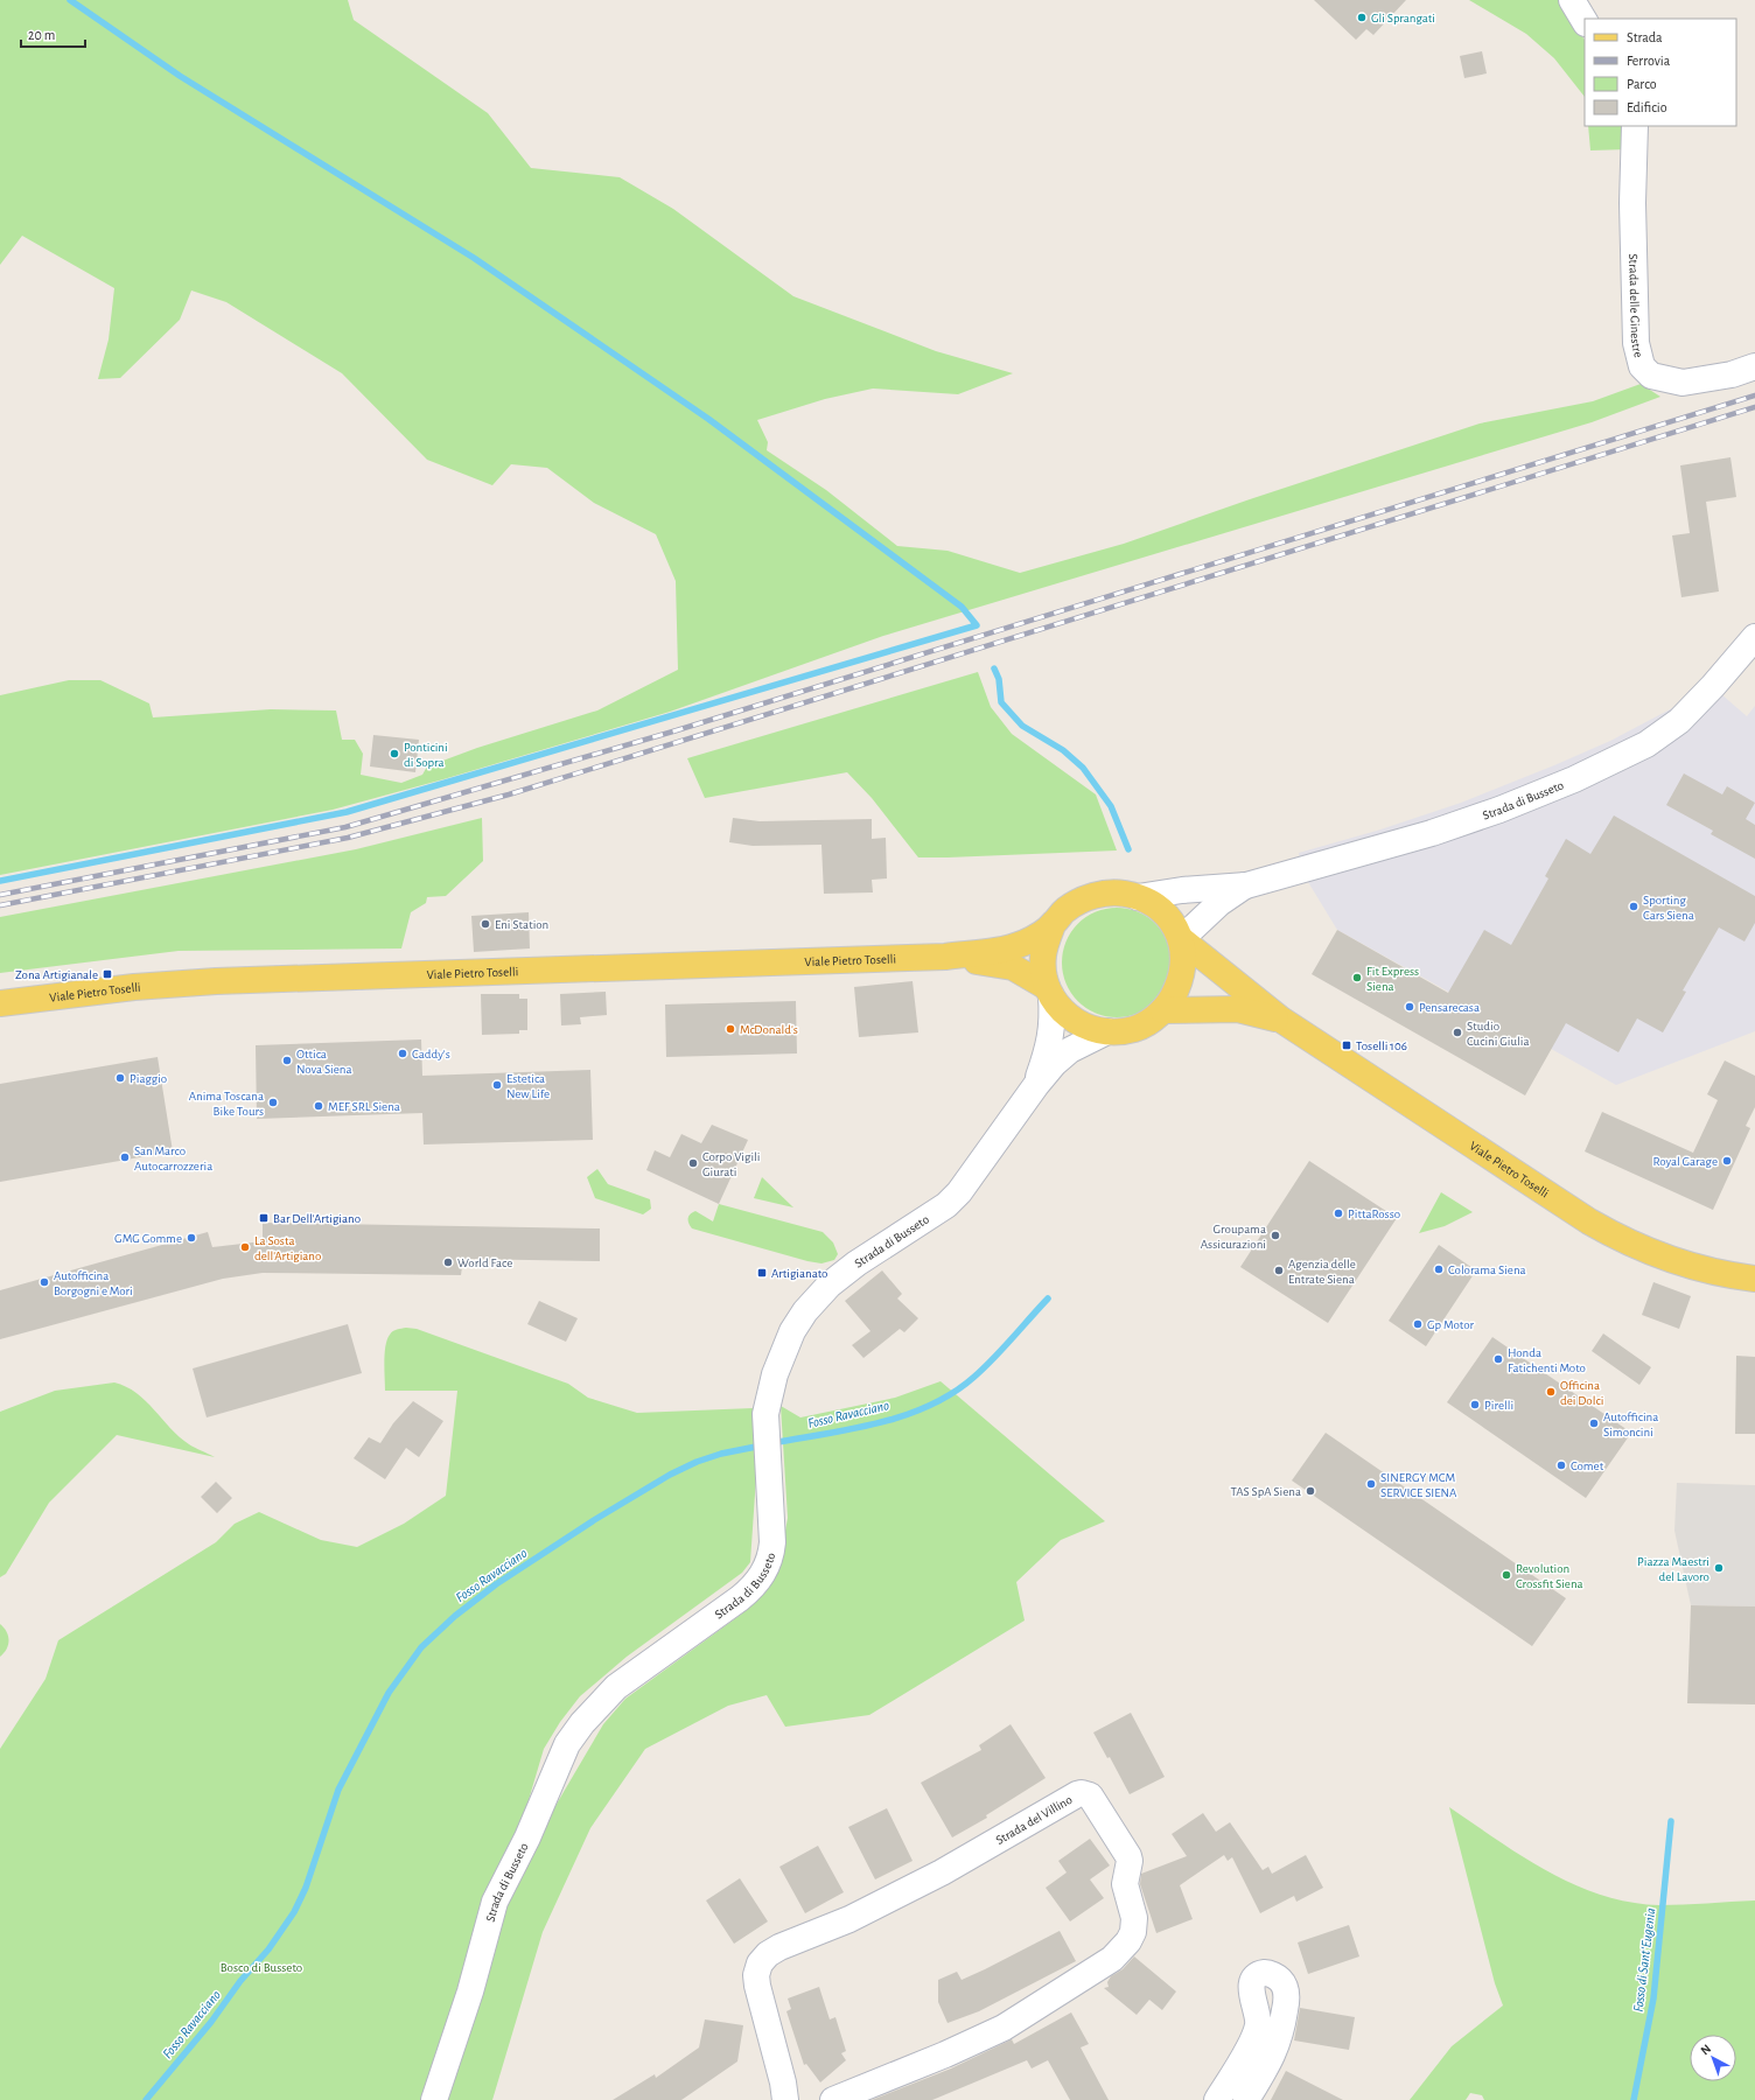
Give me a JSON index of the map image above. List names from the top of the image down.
{
  "streets": {
    "main road": ["Viale Pietro Toselli"],
    "street": ["Strada delle Ginestre", "Strada di Busseto", "Strada del Villino"]
  },
  "crossings": [
    ["Strada di Busseto", "Viale Pietro Toselli"]
  ],
  "water": ["Fosso Ravacciano", "Fosso di Sant'Eugenia"],
  "parks": ["Bosco di Busseto"],
  "places": {
    "other": [
      "Gli Sprangati",
      "Ponticini di Sopra",
      "Sporting Cars Siena",
      "Eni Station",
      "Fit Express Siena",
      "Pensarecasa",
      "McDonald's",
      "Studio Cucini Giulia",
      "Caddy's",
      "Ottica Nova Siena",
      "Piaggio",
      "Estetica New Life",
      "Anima Toscana Bike Tours",
      "MEF SRL Siena",
      "San Marco Autocarrozzeria",
      "Royal Garage",
      "Corpo Vigili Giurati",
      "PittaRosso",
      "Groupama Assicurazioni",
      "GMG Gomme",
      "La Sosta dell'Artigiano",
      "World Face",
      "Colorama Siena",
      "Agenzia delle Entrate Siena",
      "Autofficina Borgogni e Mori",
      "Gp Motor",
      "Honda Fatichenti Moto",
      "Officina dei Dolci",
      "Pirelli",
      "Autofficina Simoncini",
      "Comet",
      "SINERGY MCM SERVICE SIENA",
      "TAS SpA Siena",
      "Piazza Maestri del Lavoro",
      "Revolution Crossfit Siena"
    ],
    "transit": [
      "Zona Artigianale",
      "Toselli 106",
      "Bar Dell'Artigiano",
      "Artigianato"
    ]
  },
  "legend": [
    "Strada",
    "Ferrovia",
    "Parco",
    "Edificio"
  ],
  "scale_bar": "20 m",
  "north": "top left"
}
